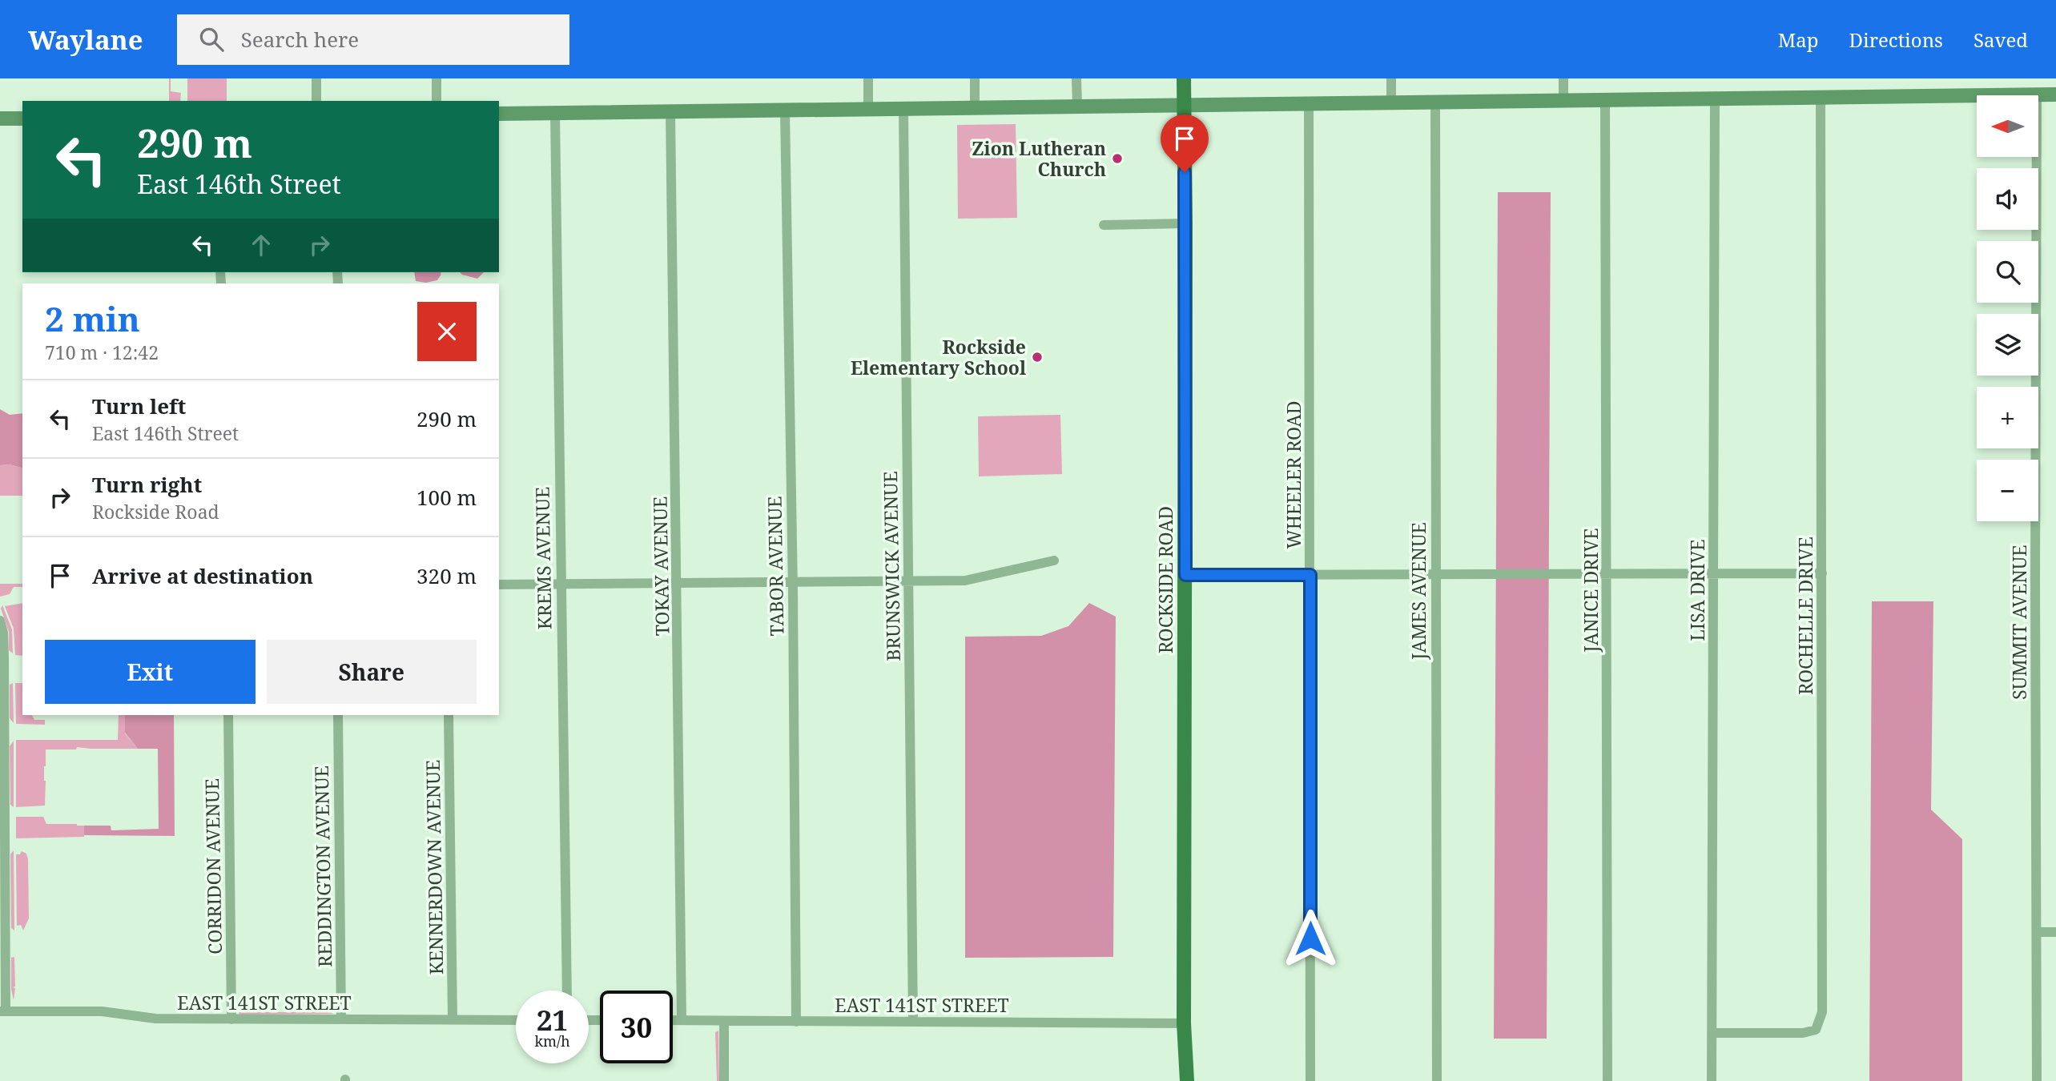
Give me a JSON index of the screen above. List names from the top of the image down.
{
  "streets": {
    "main road": ["ROCKSIDE ROAD"],
    "street": [
      "WHEELER ROAD",
      "KREMS AVENUE",
      "TOKAY AVENUE",
      "TABOR AVENUE",
      "BRUNSWICK AVENUE",
      "JANICE DRIVE",
      "LISA DRIVE",
      "JAMES AVENUE",
      "ROCHELLE DRIVE",
      "SUMMIT AVENUE",
      "CORRIDON AVENUE",
      "REDDINGTON AVENUE",
      "KENNERDOWN AVENUE",
      "EAST 141ST STREET"
    ]
  },
  "crossings": [
    ["TOKAY AVENUE", "EAST 141ST STREET"],
    ["TABOR AVENUE", "EAST 141ST STREET"],
    ["BRUNSWICK AVENUE", "EAST 141ST STREET"],
    ["ROCKSIDE ROAD", "EAST 141ST STREET"],
    ["LISA DRIVE", "ROCHELLE DRIVE"],
    ["CORRIDON AVENUE", "EAST 141ST STREET"],
    ["REDDINGTON AVENUE", "EAST 141ST STREET"],
    ["KENNERDOWN AVENUE", "EAST 141ST STREET"]
  ],
  "places": ["Zion Lutheran Church", "Rockside Elementary School"],
  "north": "left",
  "page": {
    "header": "Waylane",
    "search": "Search here",
    "nav": ["Map", "Directions", "Saved"],
    "map_buttons": ["+", "−"],
    "turn": ["290 m", "East 146th Street"],
    "heading": ["2 min", "710 m · 12:42"],
    "list": [
      {
        "name": "Turn left",
        "note": "East 146th Street",
        "value": "290 m"
      },
      {
        "name": "Turn right",
        "note": "Rockside Road",
        "value": "100 m"
      },
      {
        "name": "Arrive at destination",
        "value": "320 m"
      }
    ],
    "buttons": ["Exit", "Share"],
    "speed": "21 km/h",
    "limit": "30"
  }
}
